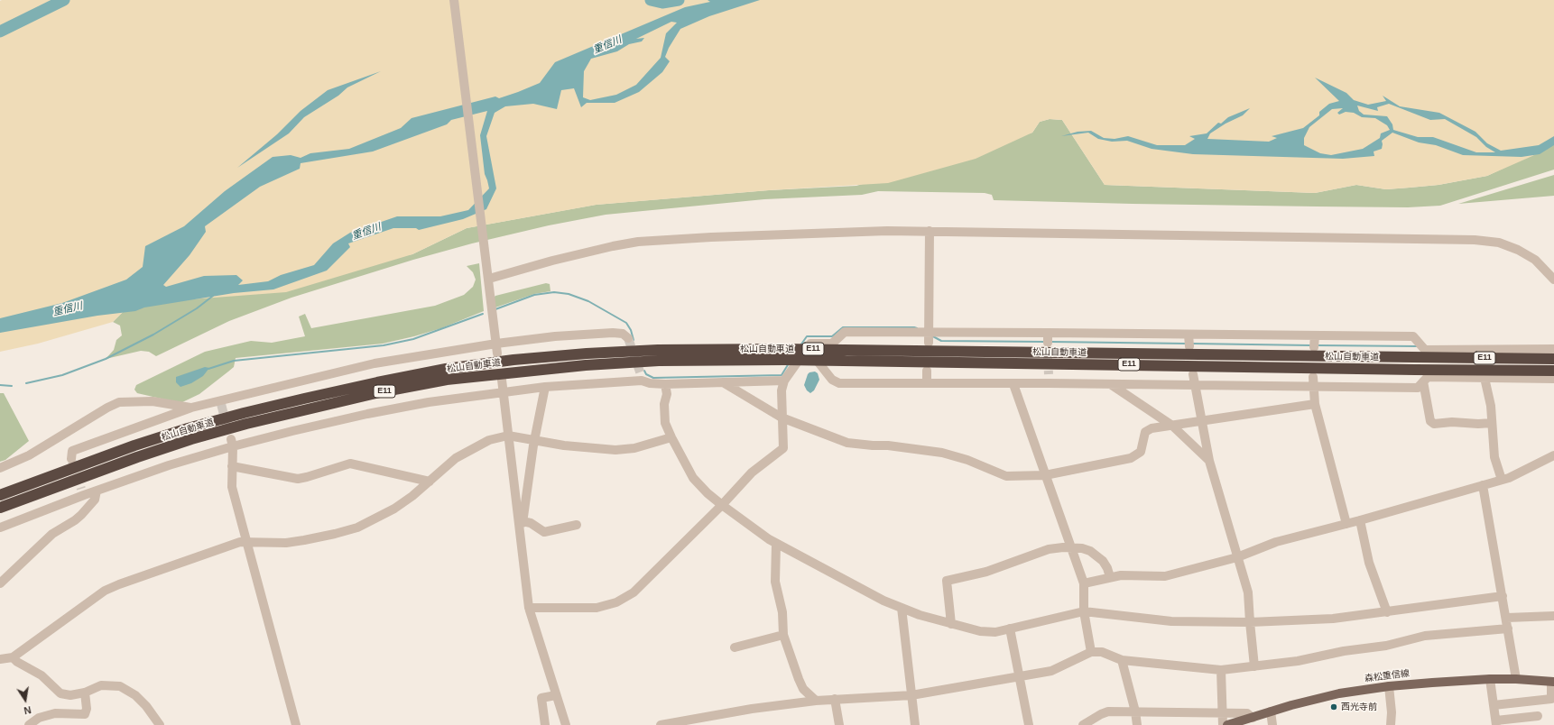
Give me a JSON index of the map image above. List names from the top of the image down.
{
  "streets": {
    "highway": ["松山自動車道", "E11"],
    "main road": ["森松重信線"]
  },
  "water": ["重信川"],
  "places": ["西光寺前"],
  "north": "bottom"
}
